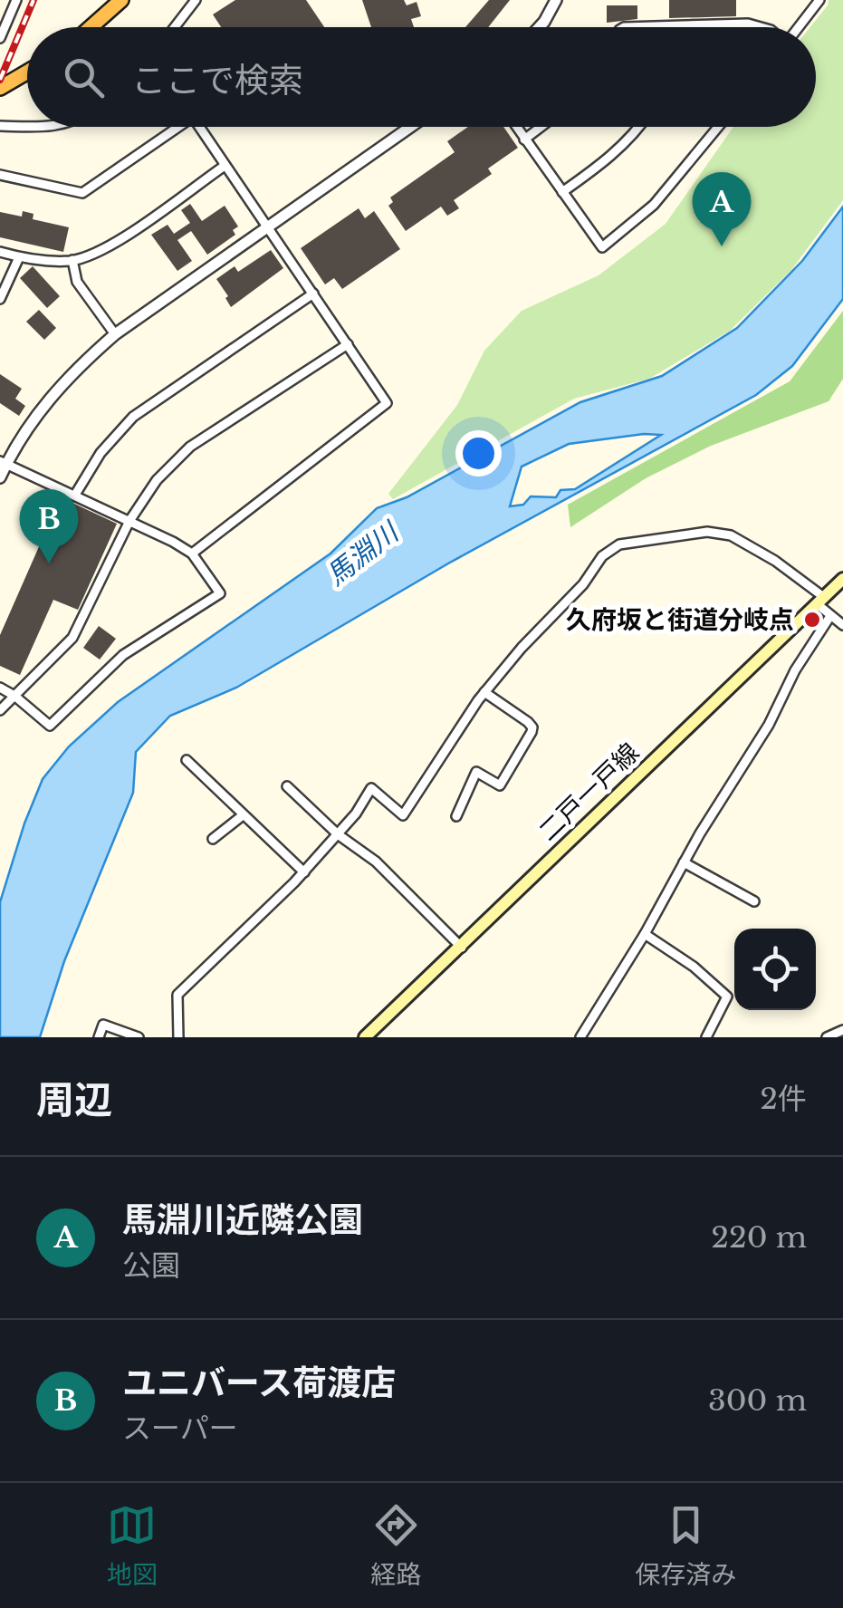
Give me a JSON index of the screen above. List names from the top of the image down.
{
  "streets": {
    "main road": ["二戸一戸線"]
  },
  "water": ["馬淵川"],
  "places": ["久府坂と街道分岐点"],
  "page": {
    "search": "ここで検索",
    "pins": ["A", "B"],
    "heading": ["周辺", "2件"],
    "list": [
      {
        "mark": "A",
        "name": "馬淵川近隣公園",
        "note": "公園",
        "value": "220 m"
      },
      {
        "mark": "B",
        "name": "ユニバース荷渡店",
        "note": "スーパー",
        "value": "300 m"
      }
    ],
    "nav": ["地図", "経路", "保存済み"]
  }
}
